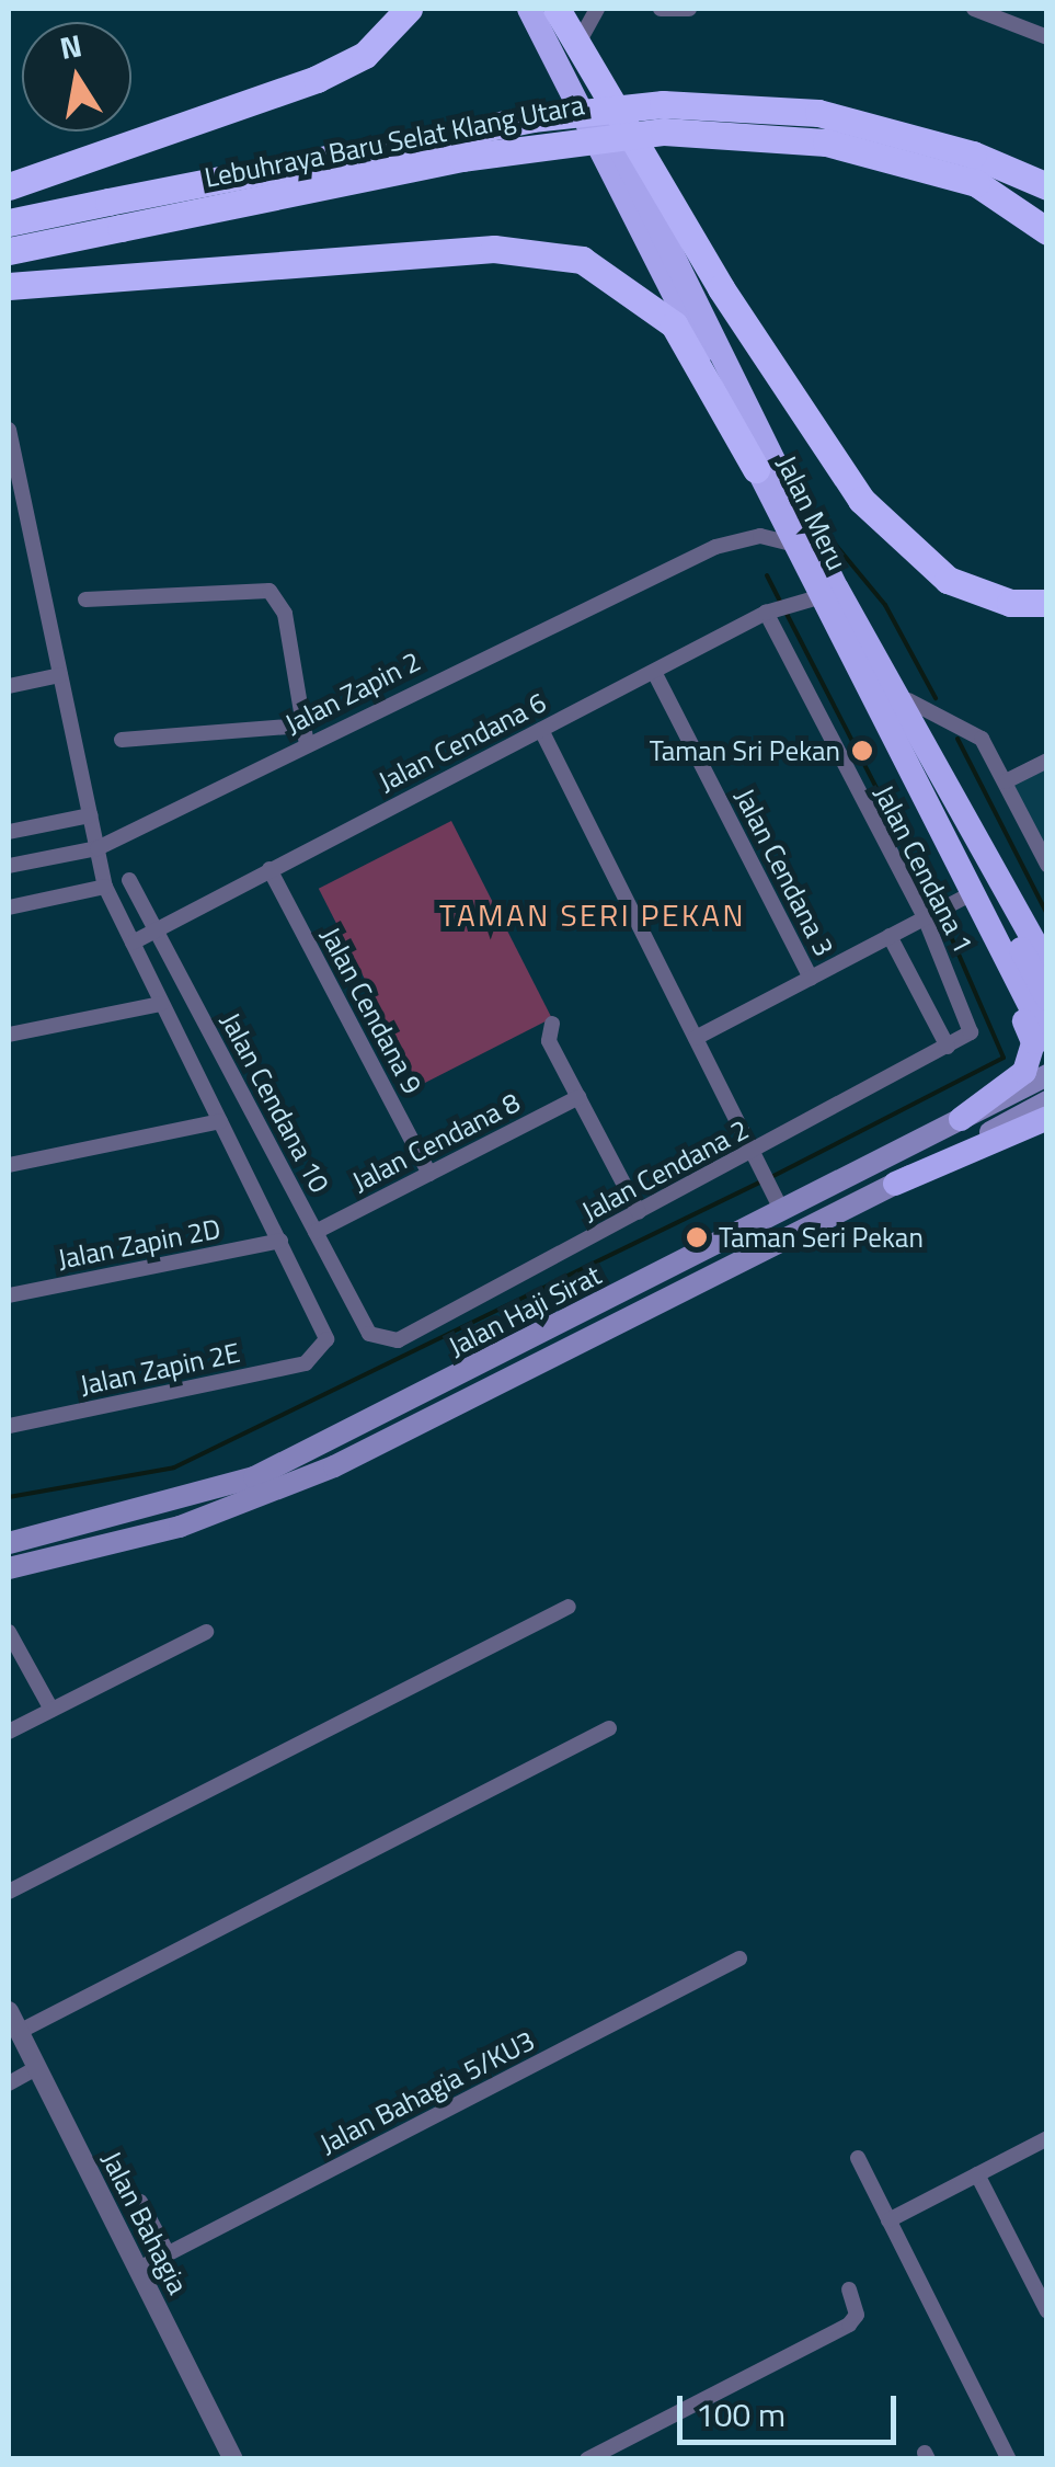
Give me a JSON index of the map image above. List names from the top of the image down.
{
  "streets": {
    "highway": ["Lebuhraya Baru Selat Klang Utara", "Jalan Meru"],
    "main road": ["Jalan Haji Sirat"],
    "street": [
      "Jalan Zapin 2",
      "Jalan Cendana 6",
      "Jalan Cendana 1",
      "Jalan Cendana 3",
      "Jalan Cendana 9",
      "Jalan Cendana 10",
      "Jalan Cendana 8",
      "Jalan Cendana 2",
      "Jalan Zapin 2D",
      "Jalan Zapin 2E",
      "Jalan Bahagia 5/KU3",
      "Jalan Bahagia"
    ]
  },
  "crossings": [
    ["Jalan Meru", "Jalan Zapin 2"],
    ["Jalan Meru", "Jalan Cendana 6"],
    ["Jalan Cendana 6", "Jalan Cendana 1"],
    ["Jalan Cendana 6", "Jalan Cendana 3"],
    ["Jalan Cendana 6", "Jalan Cendana 9"],
    ["Jalan Cendana 6", "Jalan Cendana 10"],
    ["Jalan Cendana 1", "Jalan Cendana 2"],
    ["Jalan Cendana 9", "Jalan Cendana 8"],
    ["Jalan Cendana 10", "Jalan Cendana 8"],
    ["Jalan Cendana 10", "Jalan Cendana 2"],
    ["Jalan Zapin 2D", "Jalan Zapin 2E"],
    ["Jalan Bahagia 5/KU3", "Jalan Bahagia"]
  ],
  "districts": ["TAMAN SERI PEKAN"],
  "places": ["Taman Sri Pekan", "Taman Seri Pekan"],
  "scale_bar": "100 m",
  "north": "top"
}
